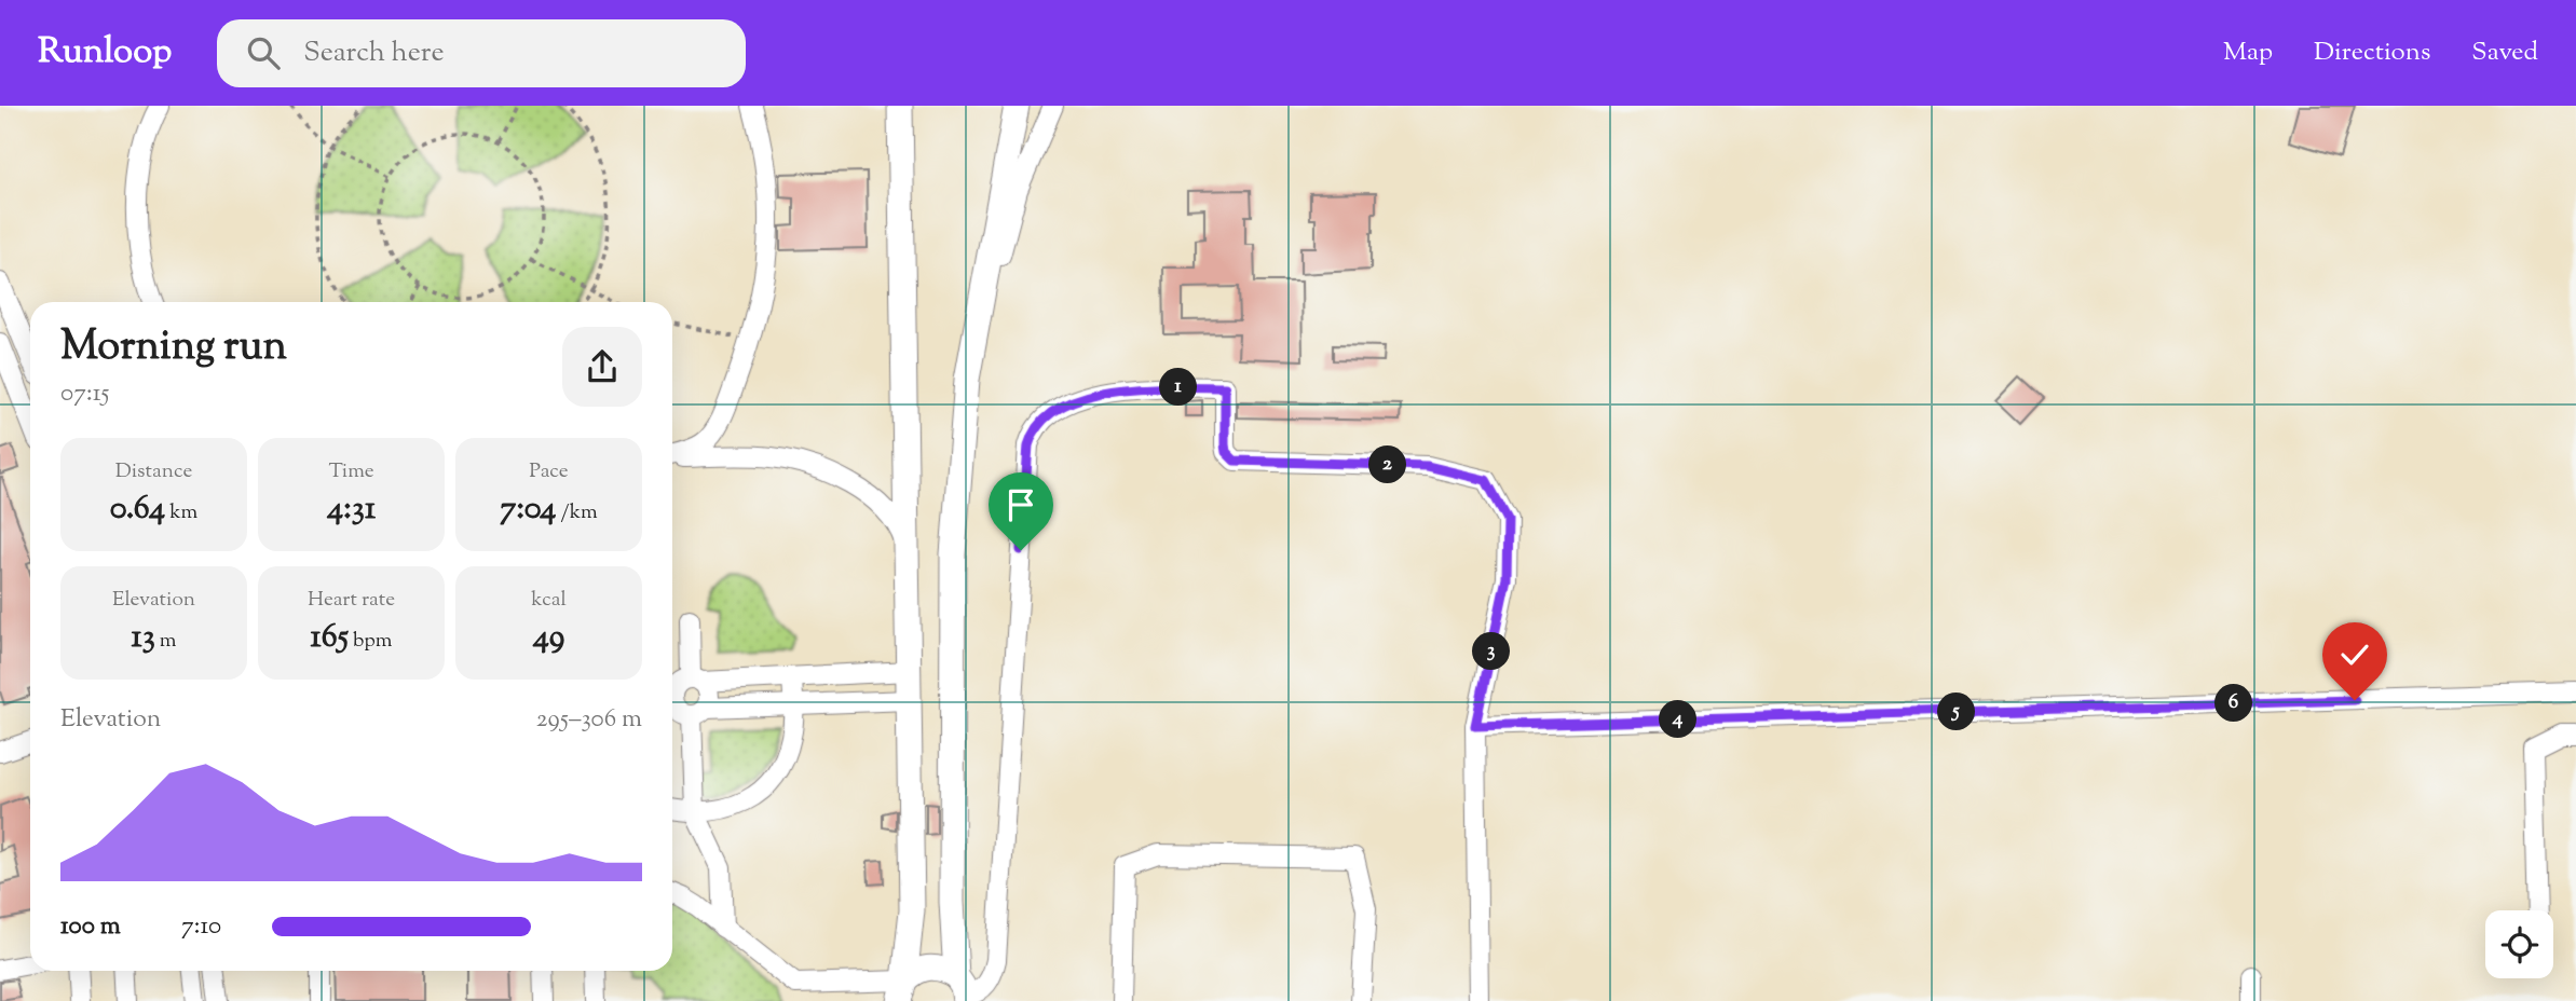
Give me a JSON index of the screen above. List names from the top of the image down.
{
  "page": {
    "header": "Runloop",
    "search": "Search here",
    "nav": ["Map", "Directions", "Saved"],
    "heading": ["Morning run", "07:15"],
    "pins": [
      "1",
      "2",
      "3",
      "6",
      "5",
      "4"
    ],
    "stats": [
      ["Distance", "0.64 km"],
      ["Time", "4:31"],
      ["Pace", "7:04 /km"],
      ["Elevation", "13 m"],
      ["Heart rate", "165 bpm"],
      ["kcal", "49"]
    ],
    "chart": ["Elevation", "295–306 m"],
    "list": [
      {
        "name": "100 m",
        "note": "7:10"
      }
    ]
  }
}
